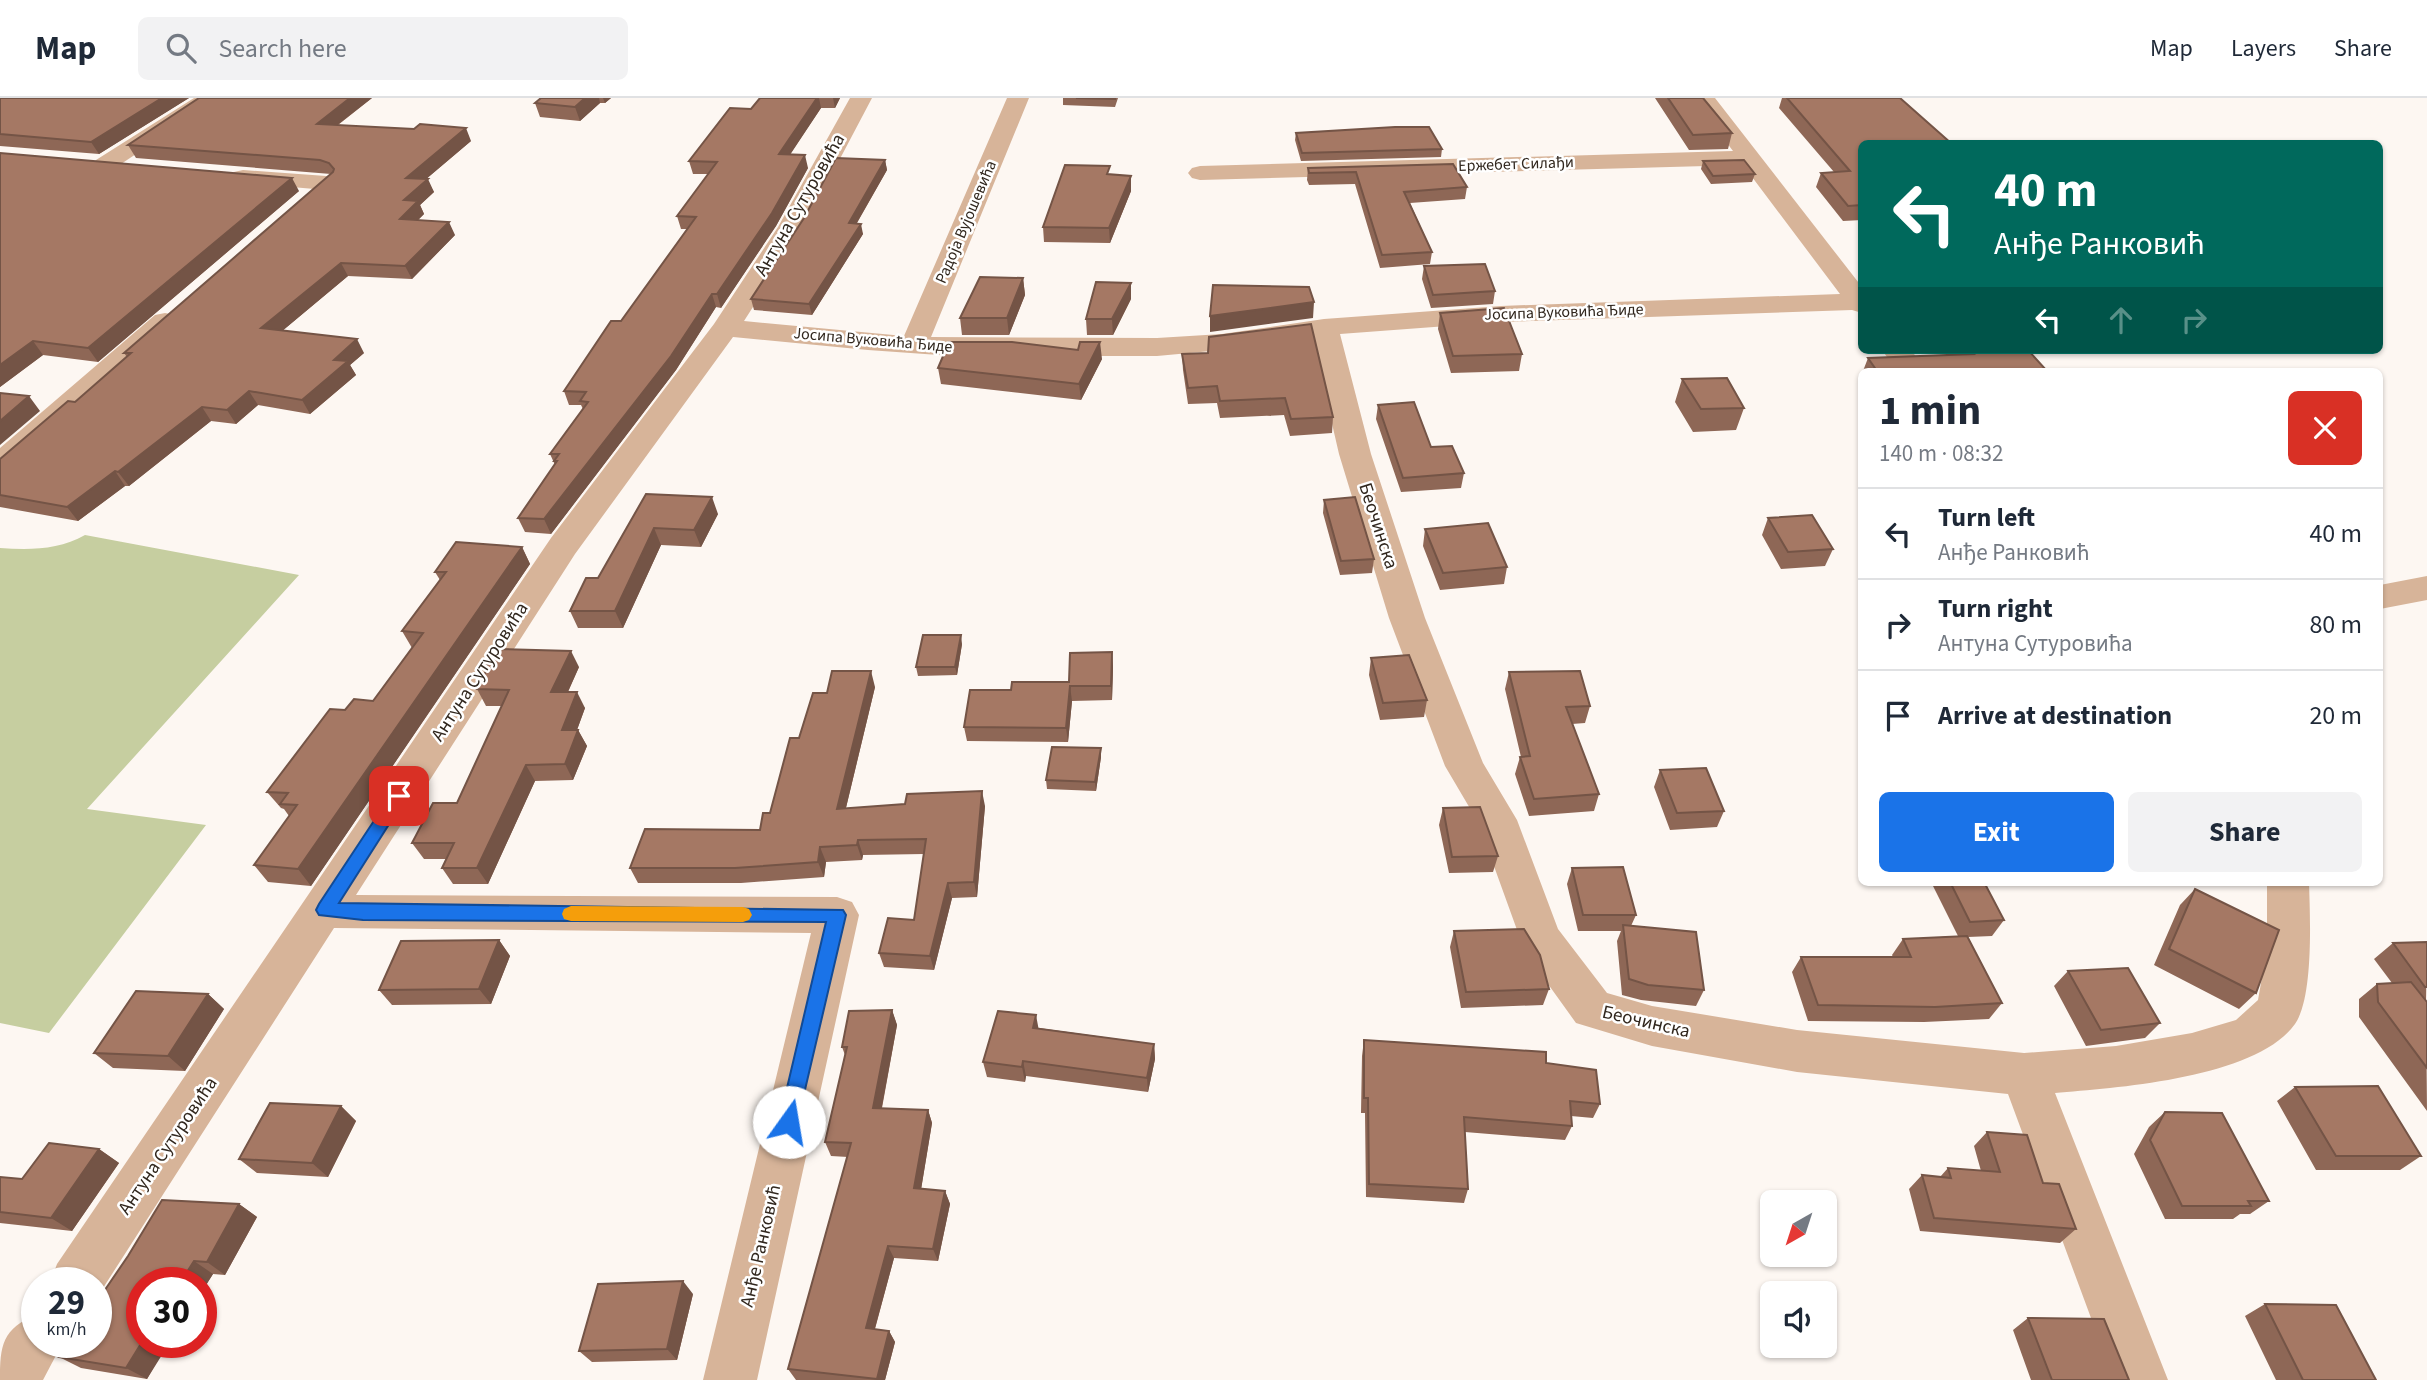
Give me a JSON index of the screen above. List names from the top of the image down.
{
  "streets": {
    "street": [
      "Ержебет Силађи",
      "Антуна Сутуровића",
      "Радоја Вујошевића",
      "Јосипа Вуковића Ђиде",
      "Беочинска",
      "Анђе Ранковић"
    ]
  },
  "crossings": [
    ["Антуна Сутуровића", "Јосипа Вуковића Ђиде"],
    ["Антуна Сутуровића", "Анђе Ранковић"],
    ["Радоја Вујошевића", "Јосипа Вуковића Ђиде"],
    ["Јосипа Вуковића Ђиде", "Беочинска"]
  ],
  "north": "bottom left",
  "page": {
    "header": "Map",
    "search": "Search here",
    "nav": ["Map", "Layers", "Share"],
    "turn": ["40 m", "Анђе Ранковић"],
    "heading": ["1 min", "140 m · 08:32"],
    "list": [
      {
        "name": "Turn left",
        "note": "Анђе Ранковић",
        "value": "40 m"
      },
      {
        "name": "Turn right",
        "note": "Антуна Сутуровића",
        "value": "80 m"
      },
      {
        "name": "Arrive at destination",
        "value": "20 m"
      }
    ],
    "buttons": ["Exit", "Share"],
    "speed": "29 km/h",
    "limit": "30"
  }
}
